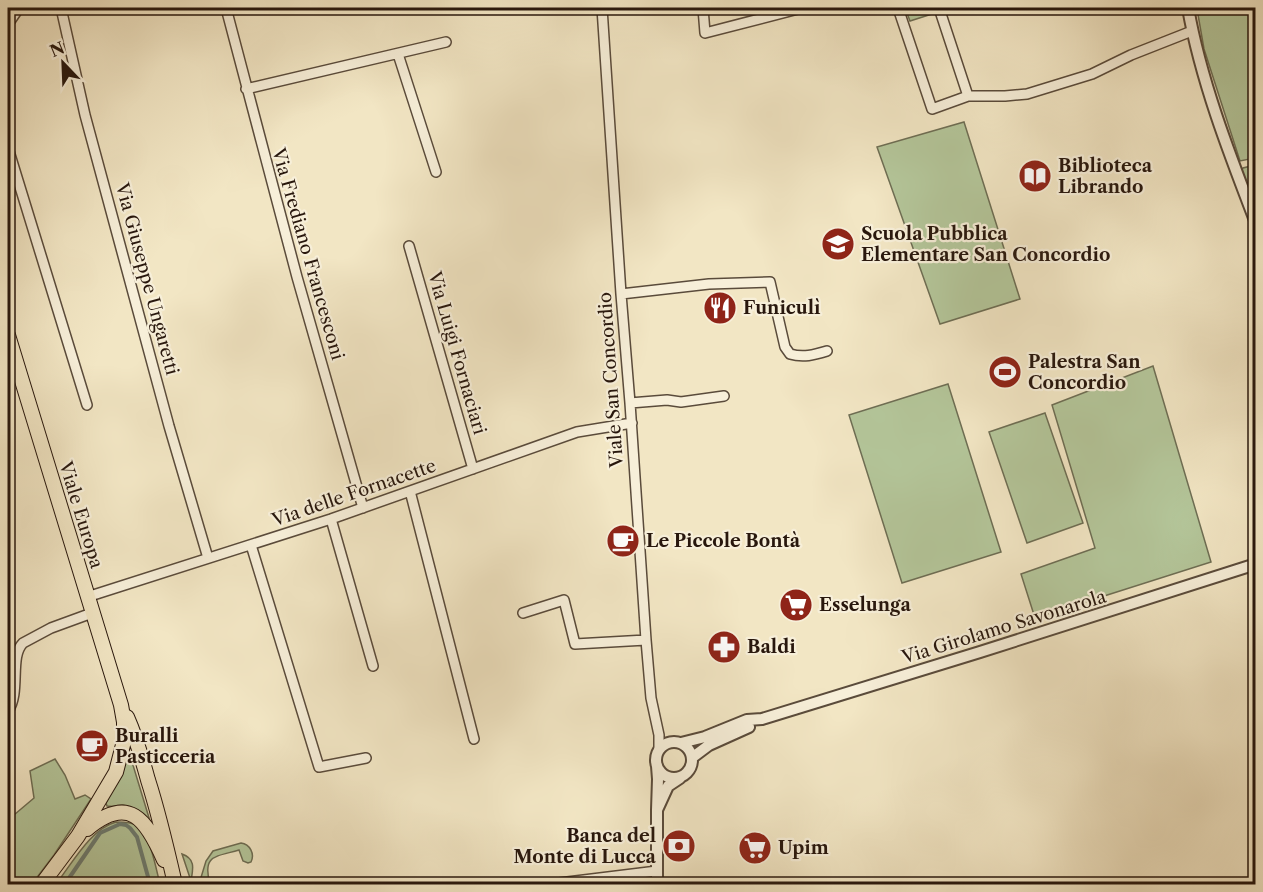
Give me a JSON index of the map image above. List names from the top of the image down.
{
  "streets": {
    "main road": ["Viale Europa"],
    "street": [
      "Via Frediano Francesconi",
      "Via Giuseppe Ungaretti",
      "Via Luigi Fornaciari",
      "Viale San Concordio",
      "Via delle Fornacette",
      "Via Girolamo Savonarola"
    ]
  },
  "crossings": [
    ["Via Frediano Francesconi", "Via delle Fornacette"],
    ["Via Giuseppe Ungaretti", "Via delle Fornacette"],
    ["Via Luigi Fornaciari", "Via delle Fornacette"],
    ["Viale San Concordio", "Via delle Fornacette"],
    ["Viale San Concordio", "Via Girolamo Savonarola"],
    ["Via delle Fornacette", "Viale Europa"]
  ],
  "places": {
    "library": ["Biblioteca Librando"],
    "school or university": ["Scuola Pubblica Elementare San Concordio"],
    "restaurant": ["Funiculì"],
    "sports": ["Palestra San Concordio"],
    "cafe": ["Le Piccole Bontà", "Buralli Pasticceria"],
    "supermarket": ["Esselunga", "Upim"],
    "pharmacy": ["Baldi"],
    "bank": ["Banca del Monte di Lucca"]
  },
  "north": "top left"
}
